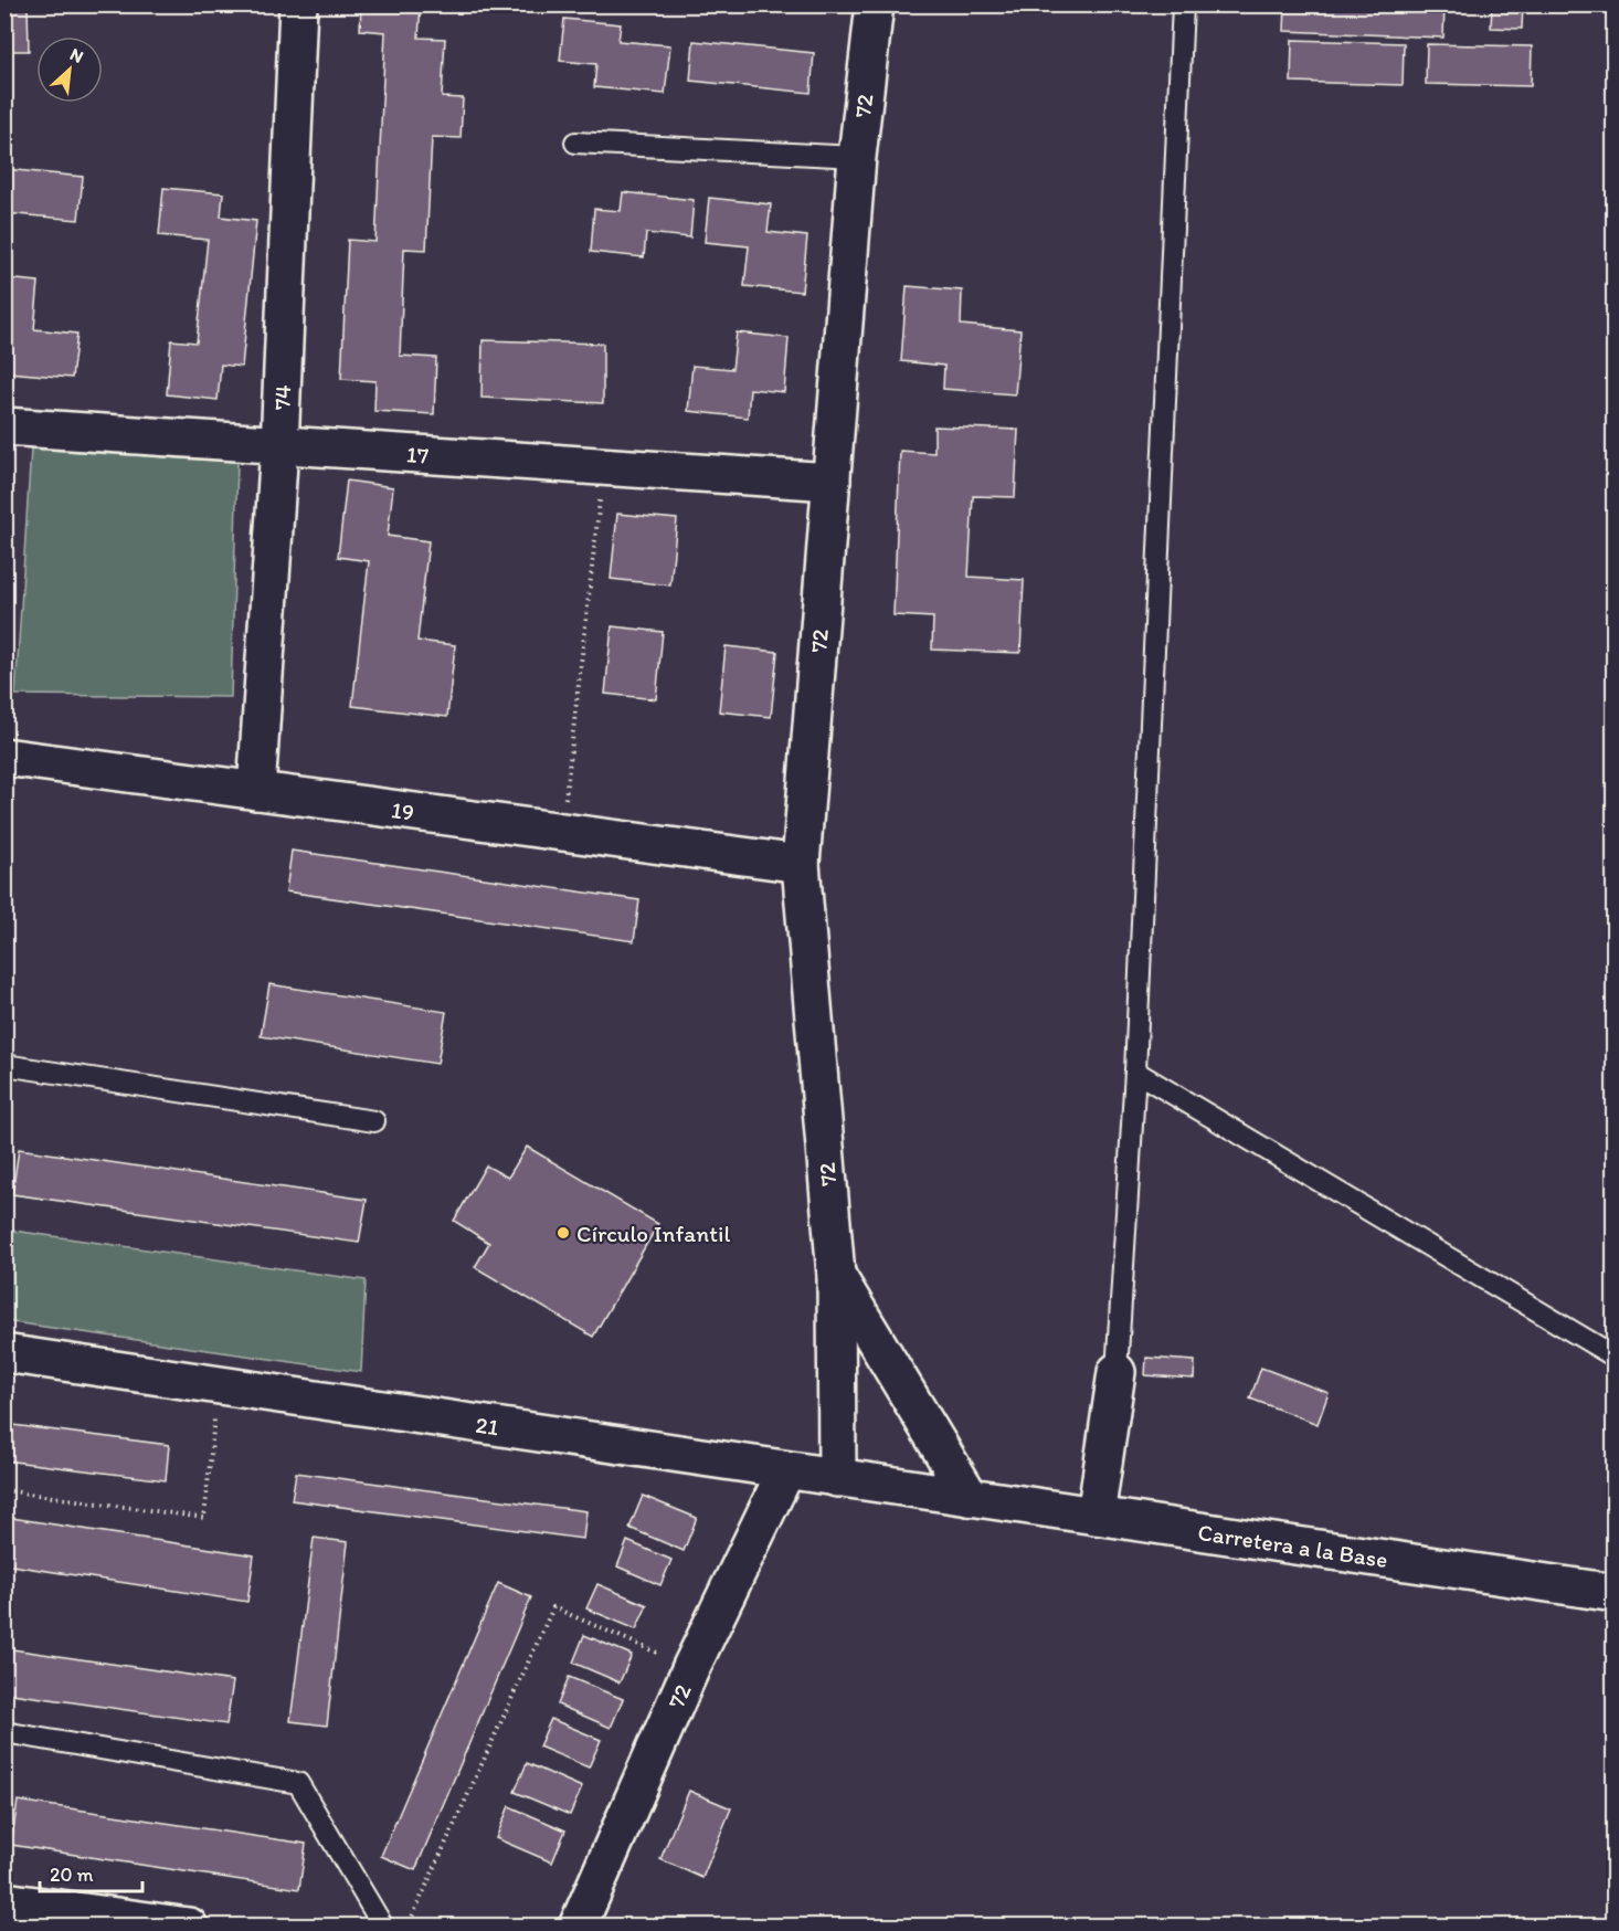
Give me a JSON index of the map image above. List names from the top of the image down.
{
  "streets": {
    "street": [
      "72",
      "74",
      "17",
      "19",
      "21",
      "Carretera a la Base"
    ]
  },
  "crossings": [
    ["72", "17"],
    ["72", "19"],
    ["72", "21"],
    ["72", "Carretera a la Base"],
    ["74", "17"],
    ["74", "19"],
    ["21", "Carretera a la Base"]
  ],
  "places": ["Círculo Infantil"],
  "scale_bar": "20 m",
  "north": "top right"
}
